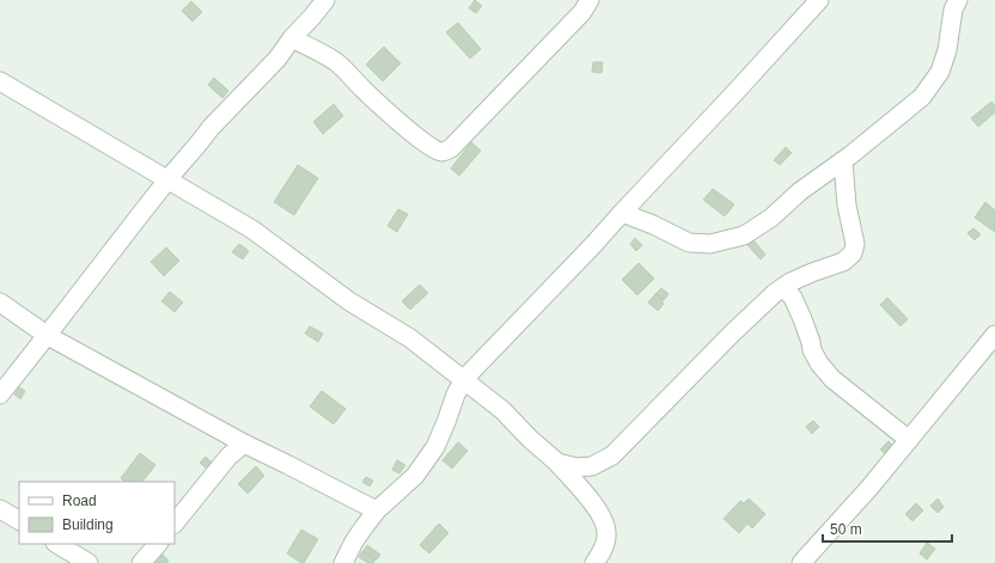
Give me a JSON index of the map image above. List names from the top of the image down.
{
  "legend": ["Road", "Building"],
  "scale_bar": "50 m"
}
